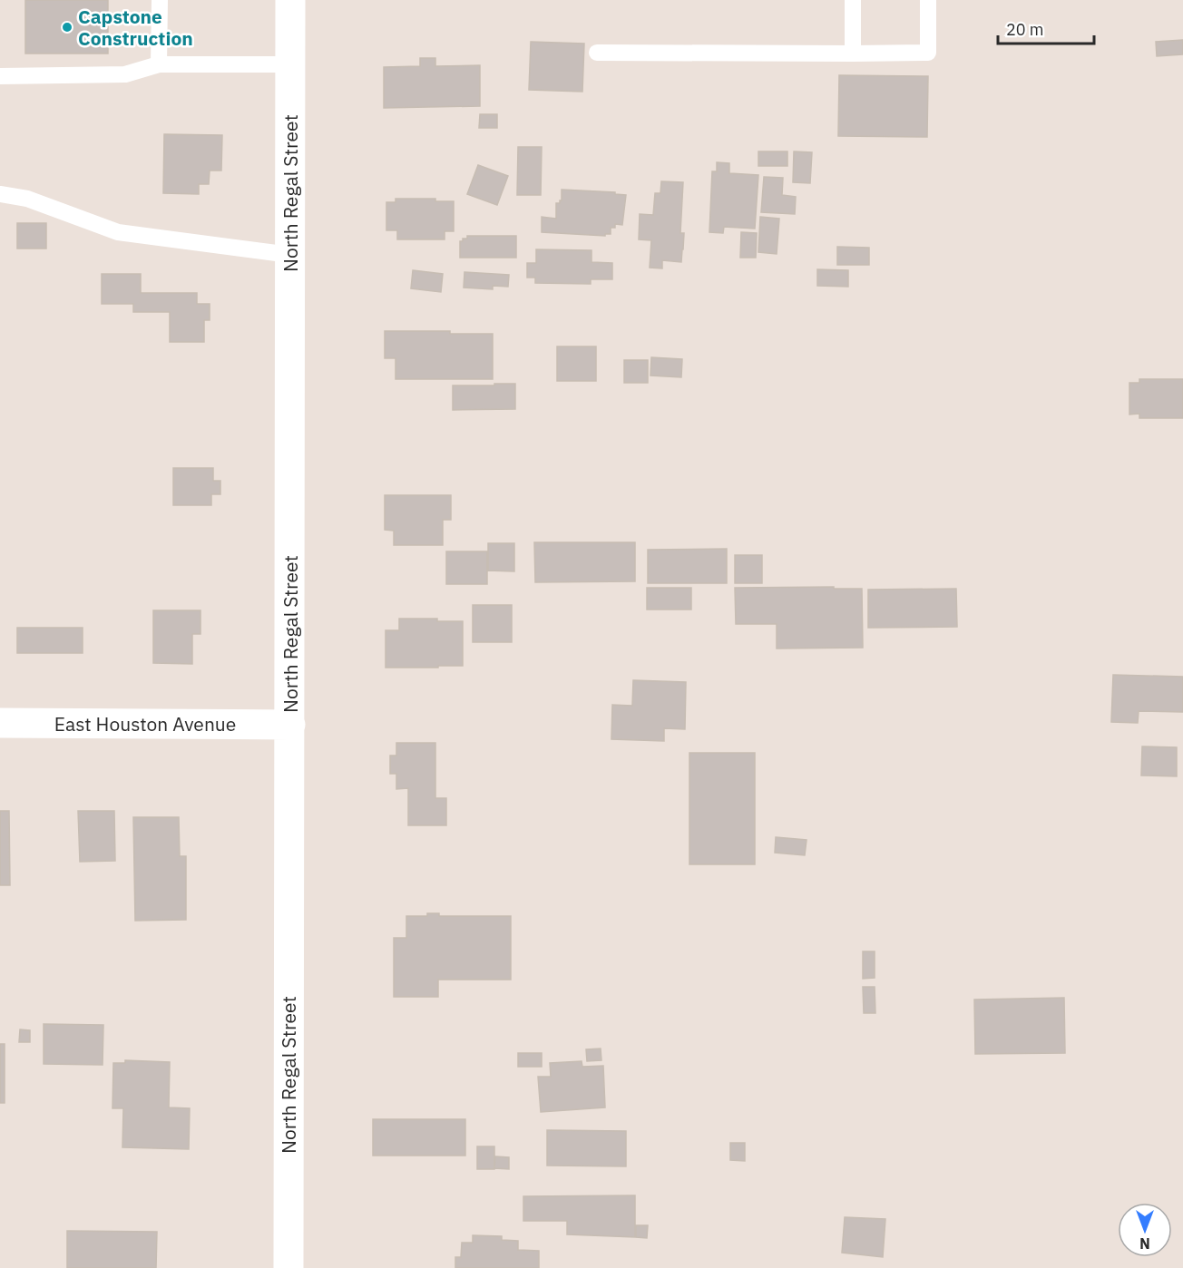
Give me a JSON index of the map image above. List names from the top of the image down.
{
  "streets": {
    "street": ["North Regal Street", "East Houston Avenue"]
  },
  "crossings": [
    ["North Regal Street", "East Houston Avenue"]
  ],
  "places": ["Capstone Construction"],
  "scale_bar": "20 m",
  "north": "bottom"
}
